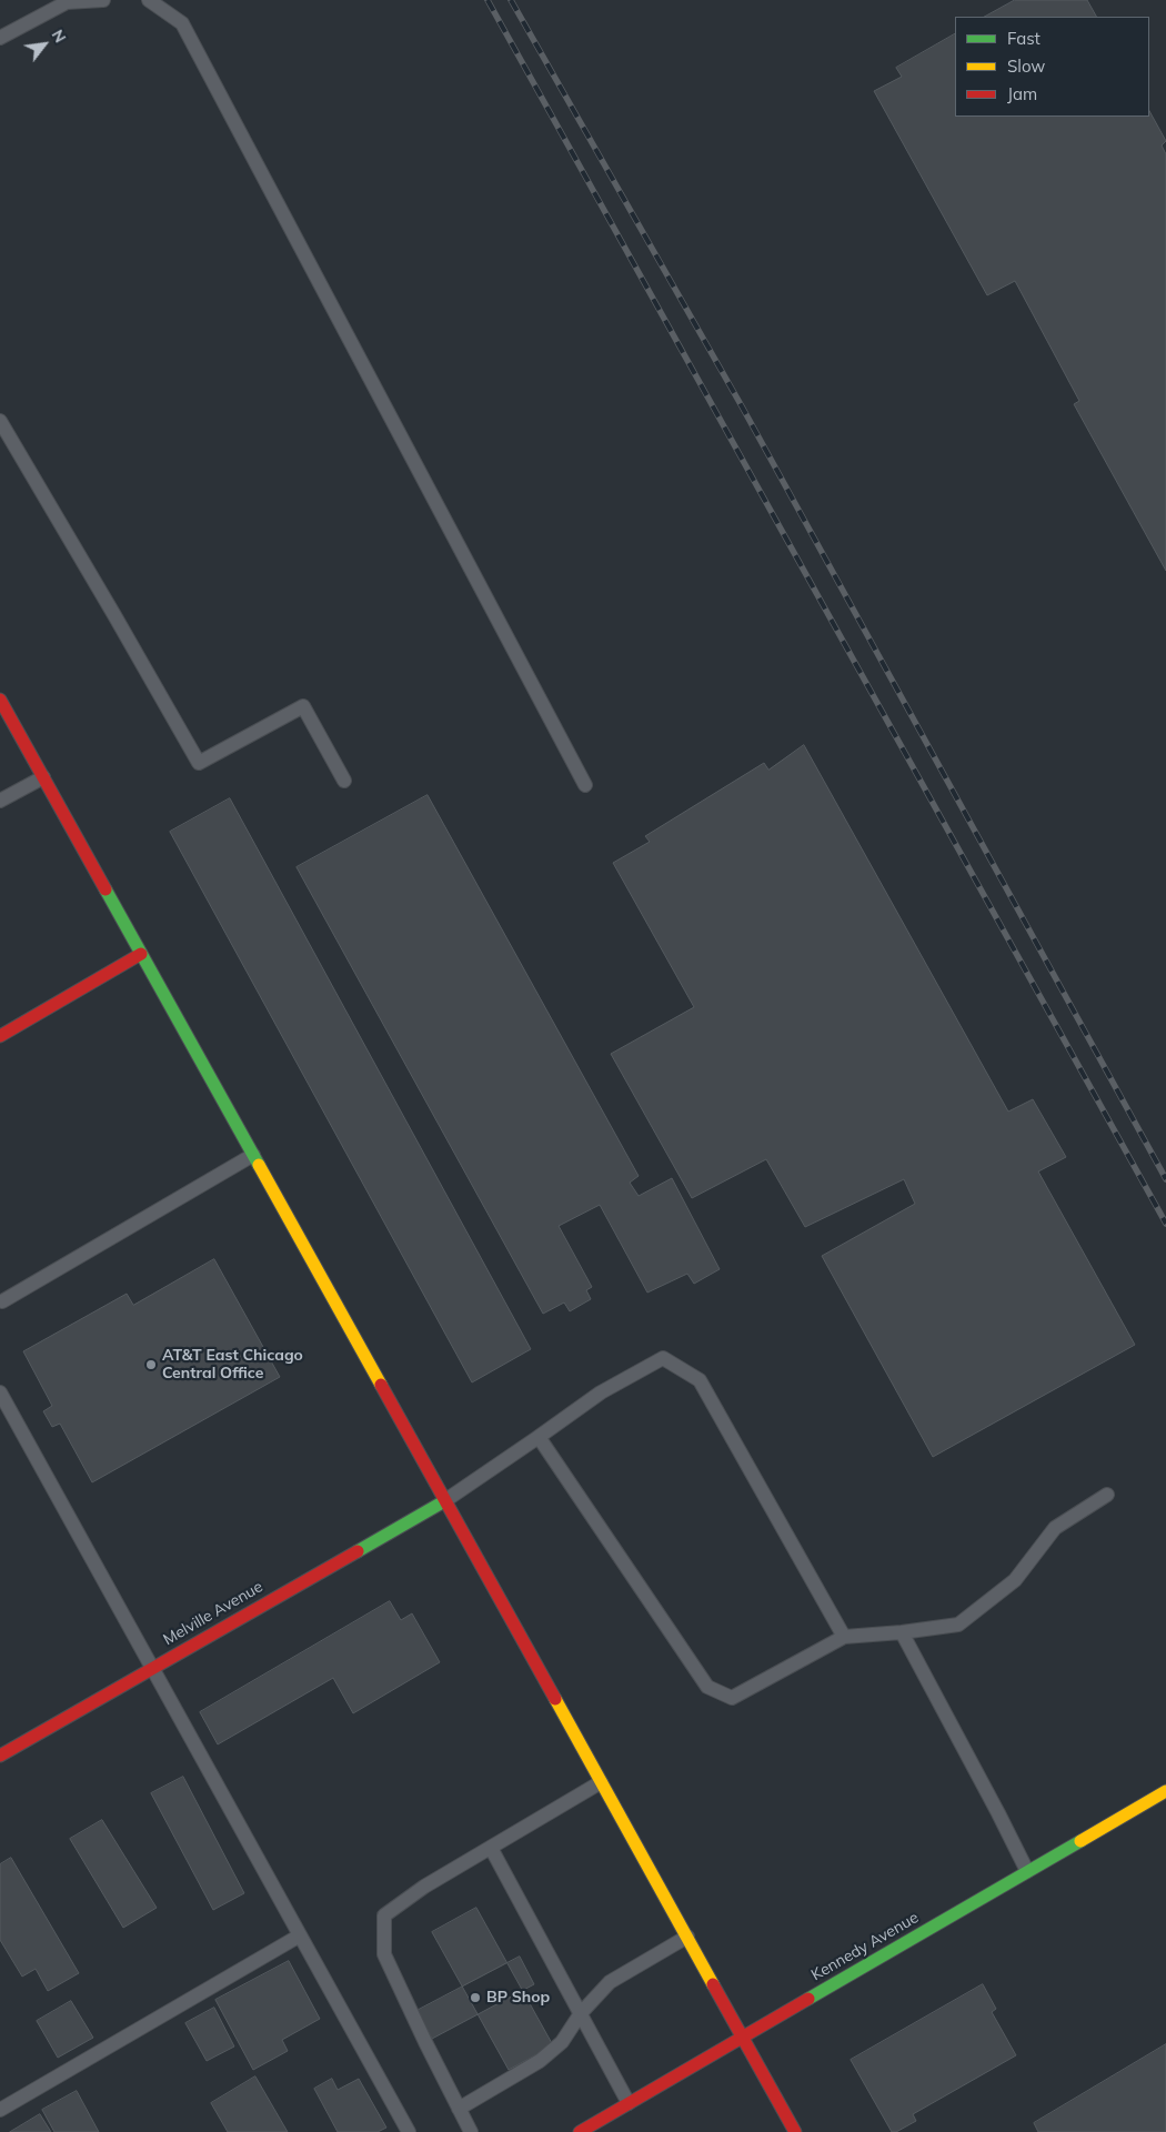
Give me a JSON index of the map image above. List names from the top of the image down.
{
  "streets": {
    "main road": ["Melville Avenue", "Kennedy Avenue"]
  },
  "places": ["AT&T East Chicago Central Office", "BP Shop"],
  "legend": ["Fast", "Slow", "Jam"],
  "north": "top right"
}
